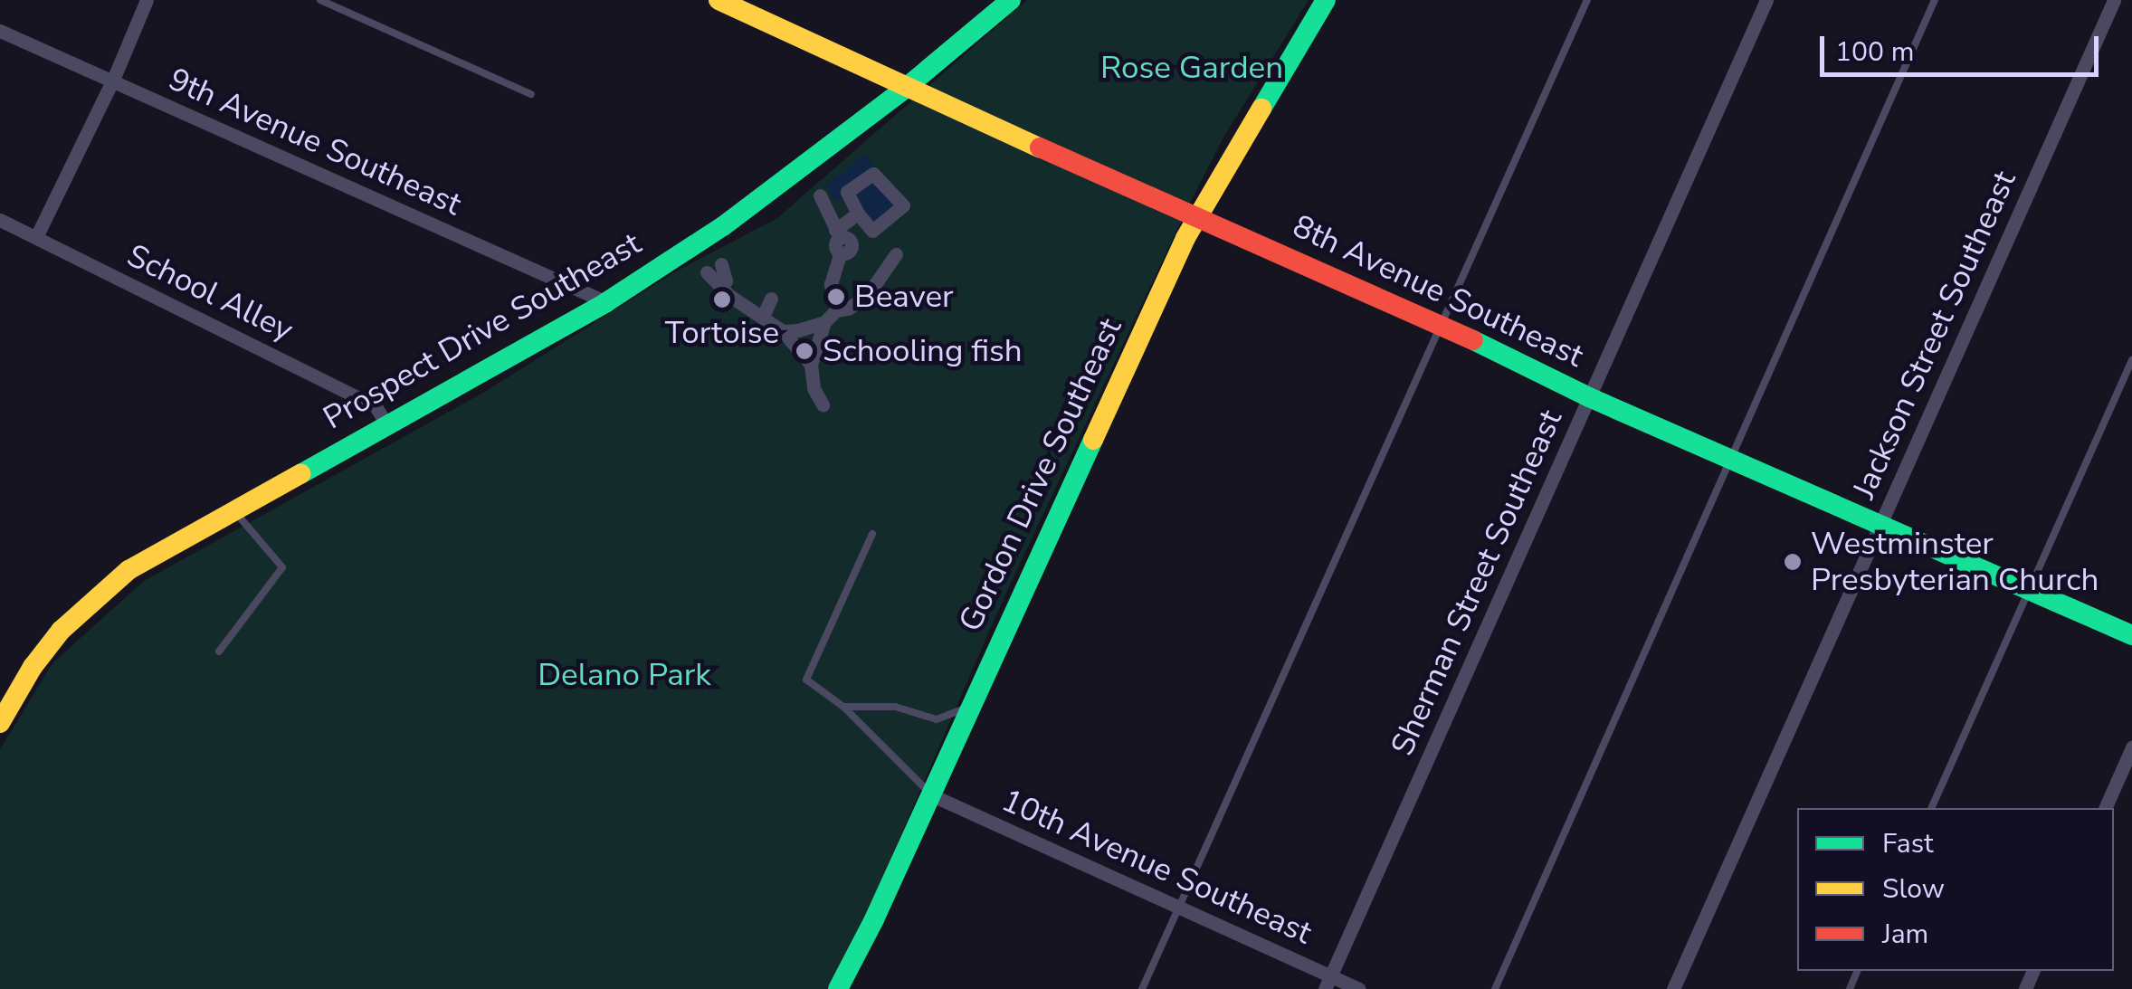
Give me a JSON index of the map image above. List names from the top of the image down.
{
  "streets": {
    "street": [
      "9th Avenue Southeast",
      "8th Avenue Southeast",
      "School Alley",
      "Prospect Drive Southeast",
      "Jackson Street Southeast",
      "Gordon Drive Southeast",
      "Sherman Street Southeast",
      "10th Avenue Southeast"
    ]
  },
  "crossings": [
    ["9th Avenue Southeast", "Prospect Drive Southeast"],
    ["8th Avenue Southeast", "Prospect Drive Southeast"],
    ["8th Avenue Southeast", "Jackson Street Southeast"],
    ["8th Avenue Southeast", "Gordon Drive Southeast"],
    ["8th Avenue Southeast", "Sherman Street Southeast"],
    ["School Alley", "Prospect Drive Southeast"],
    ["Gordon Drive Southeast", "10th Avenue Southeast"],
    ["Sherman Street Southeast", "10th Avenue Southeast"]
  ],
  "parks": ["Rose Garden", "Delano Park"],
  "places": [
    "Beaver",
    "Tortoise",
    "Schooling fish",
    "Westminster Presbyterian Church"
  ],
  "legend": ["Fast", "Slow", "Jam"],
  "scale_bar": "100 m"
}
